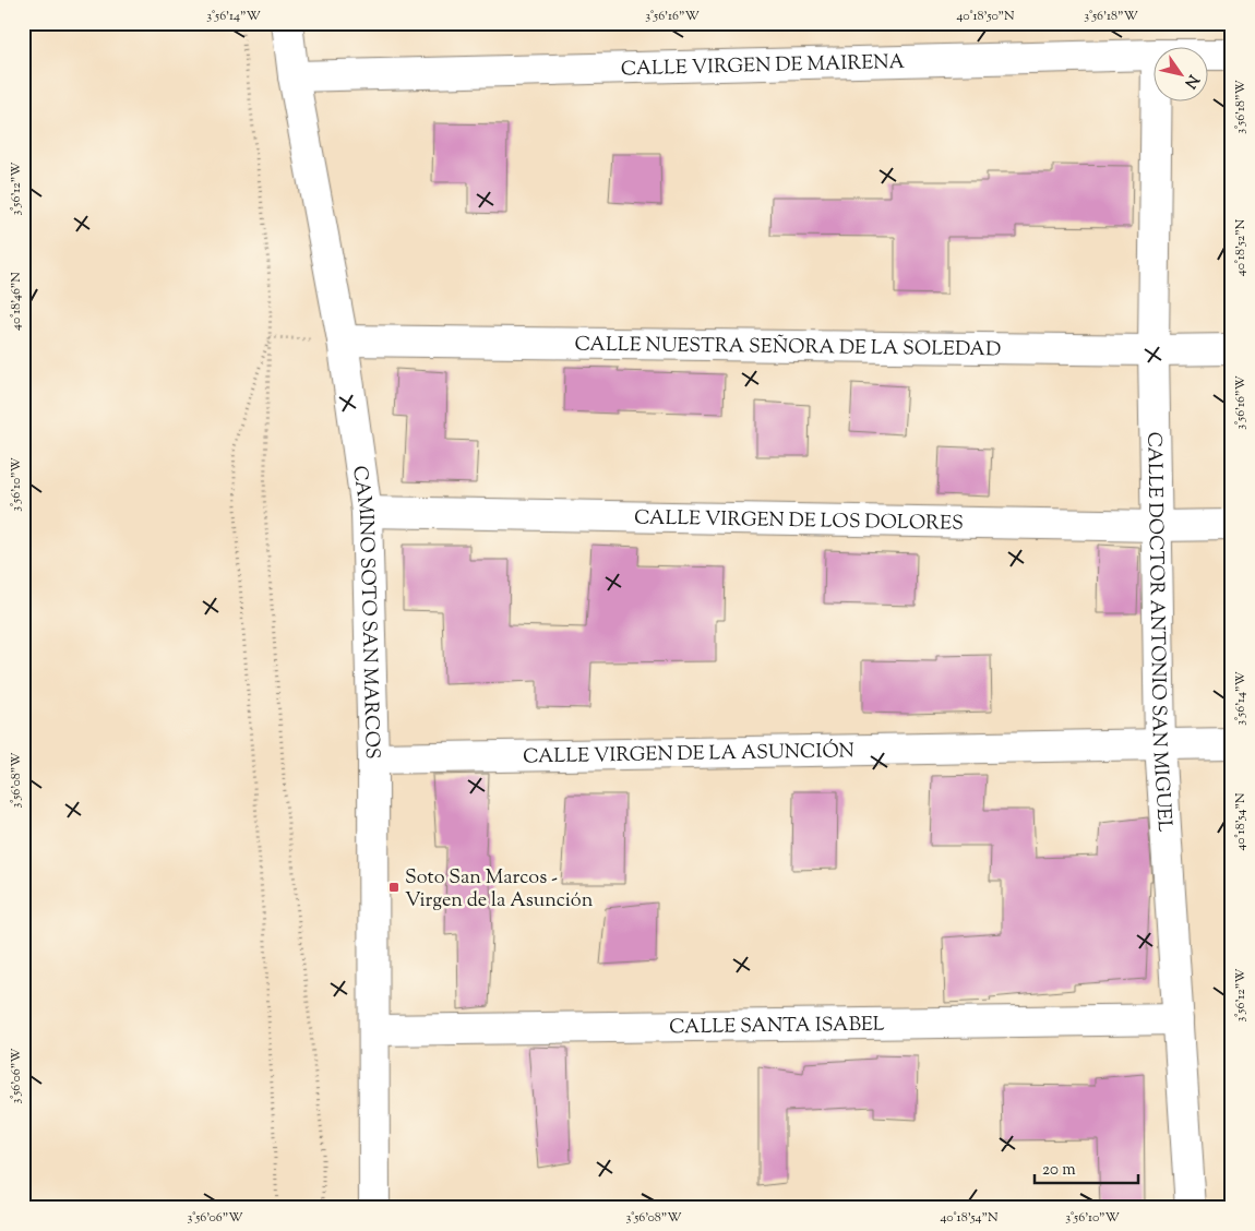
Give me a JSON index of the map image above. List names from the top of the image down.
{
  "streets": {
    "street": [
      "CALLE VIRGEN DE MAIRENA",
      "CALLE NUESTRA SEÑORA DE LA SOLEDAD",
      "CALLE VIRGEN DE LOS DOLORES",
      "CAMINO SOTO SAN MARCOS",
      "CALLE DOCTOR ANTONIO SAN MIGUEL",
      "CALLE VIRGEN DE LA ASUNCIÓN",
      "CALLE SANTA ISABEL"
    ]
  },
  "crossings": [
    ["CALLE VIRGEN DE MAIRENA", "CAMINO SOTO SAN MARCOS"],
    ["CALLE NUESTRA SEÑORA DE LA SOLEDAD", "CAMINO SOTO SAN MARCOS"],
    ["CALLE NUESTRA SEÑORA DE LA SOLEDAD", "CALLE DOCTOR ANTONIO SAN MIGUEL"],
    ["CALLE VIRGEN DE LOS DOLORES", "CAMINO SOTO SAN MARCOS"],
    ["CALLE VIRGEN DE LOS DOLORES", "CALLE DOCTOR ANTONIO SAN MIGUEL"],
    ["CAMINO SOTO SAN MARCOS", "CALLE VIRGEN DE LA ASUNCIÓN"],
    ["CAMINO SOTO SAN MARCOS", "CALLE SANTA ISABEL"],
    ["CALLE DOCTOR ANTONIO SAN MIGUEL", "CALLE VIRGEN DE LA ASUNCIÓN"],
    ["CALLE DOCTOR ANTONIO SAN MIGUEL", "CALLE SANTA ISABEL"]
  ],
  "places": {
    "transit": ["Soto San Marcos - Virgen de la Asunción"]
  },
  "scale_bar": "20 m",
  "north": "bottom right",
  "coordinates": [
    "3°56'14\"W",
    "3°56'16\"W",
    "40°18'50\"N",
    "3°56'18\"W",
    "3°56'12\"W",
    "40°18'52\"N",
    "40°18'46\"N",
    "3°56'10\"W",
    "3°56'08\"W",
    "40°18'54\"N",
    "3°56'06\"W"
  ]
}
